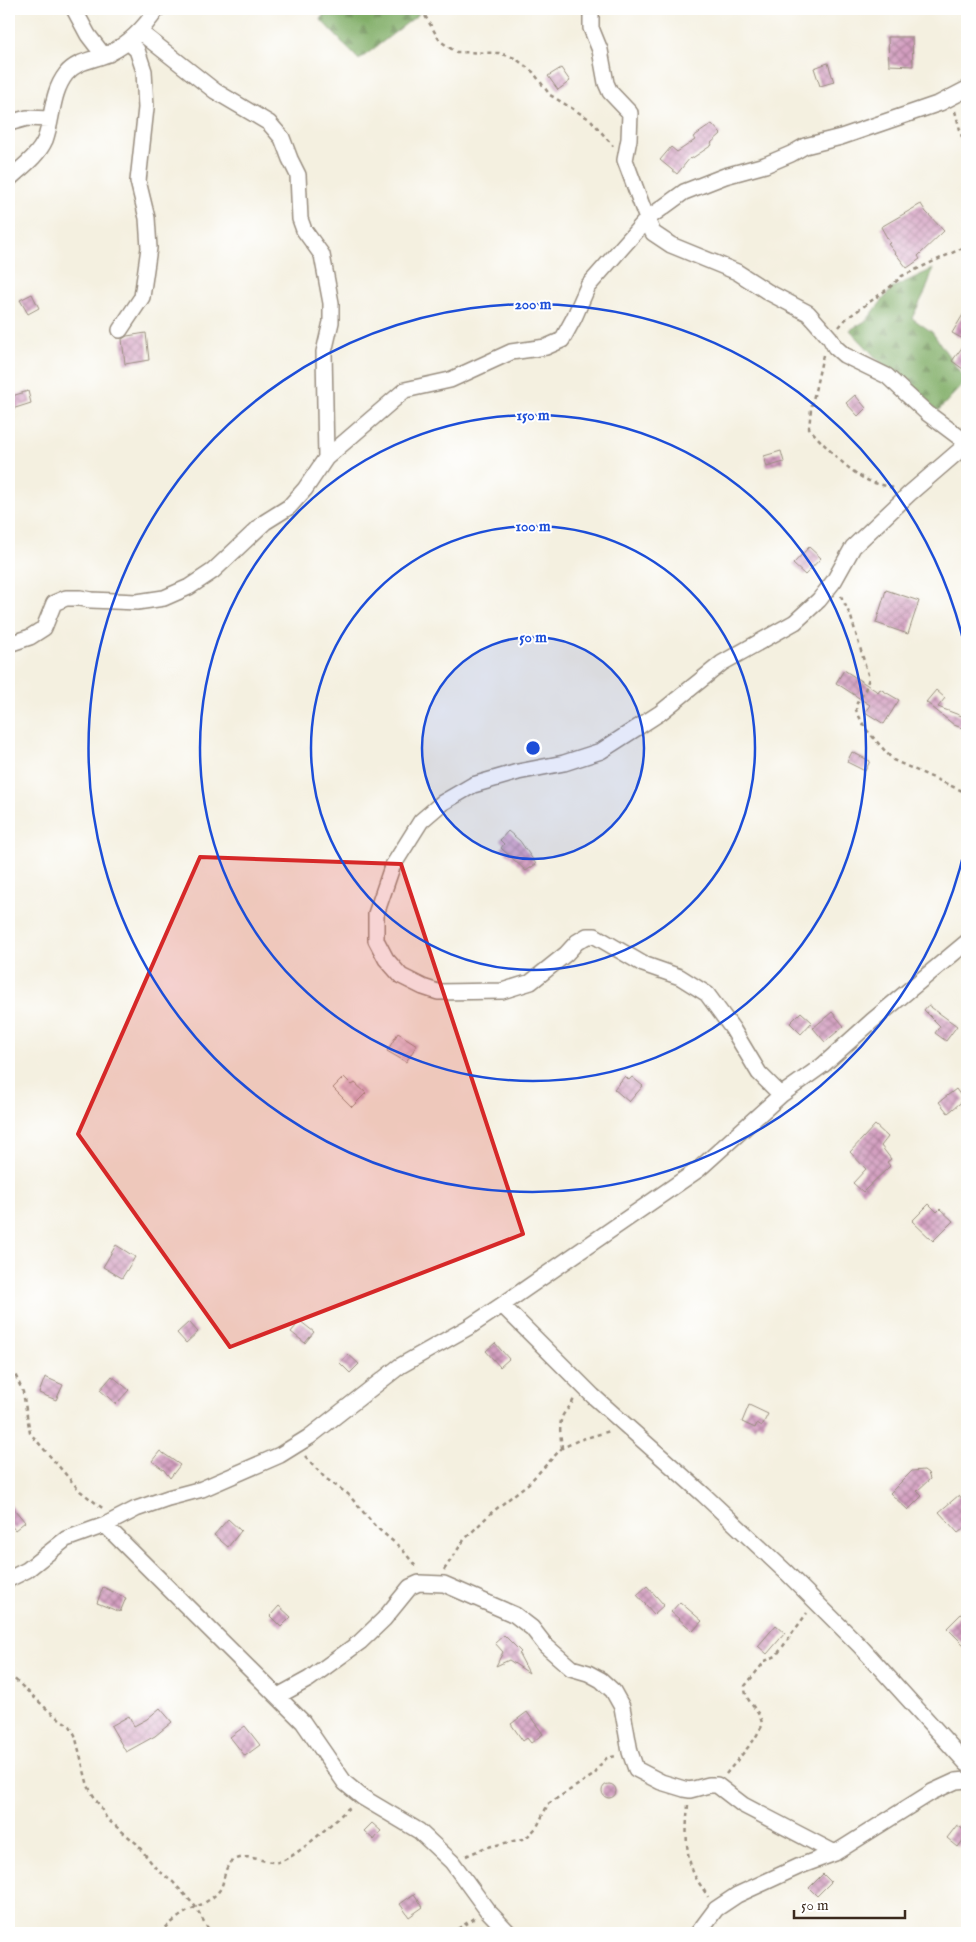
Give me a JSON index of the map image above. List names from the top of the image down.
{
  "scale_bar": "50 m",
  "rings": [
    "200 m",
    "150 m",
    "100 m",
    "50 m"
  ]
}
